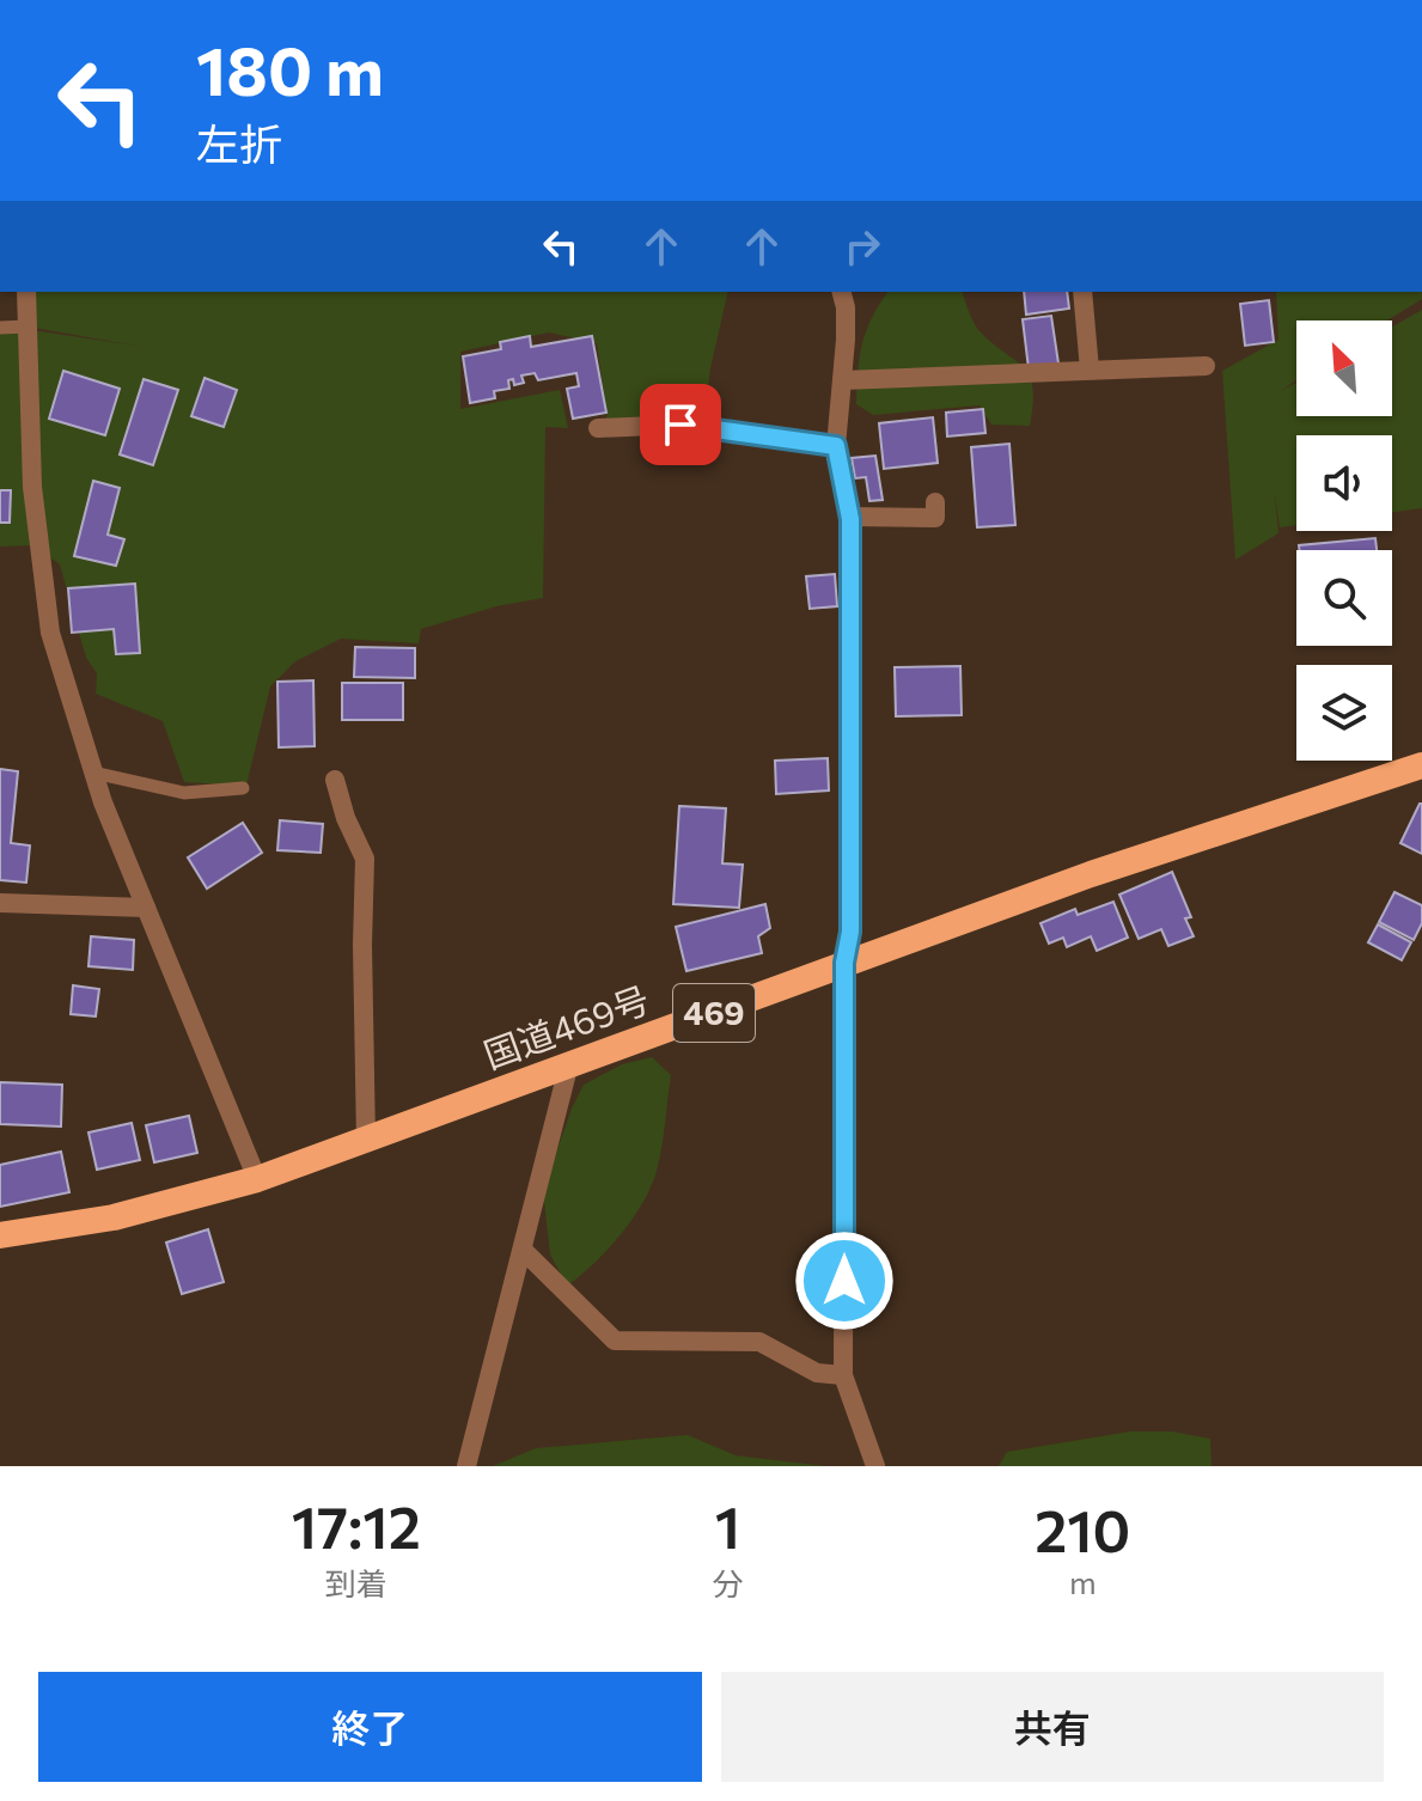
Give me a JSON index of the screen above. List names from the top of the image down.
{
  "streets": {
    "highway": ["469", "国道469号"]
  },
  "north": "top left",
  "page": {
    "turn": ["180 m", "左折"],
    "eta": [
      "17:12",
      "到着",
      "1",
      "分",
      "210",
      "m"
    ],
    "buttons": ["終了", "共有"]
  }
}
